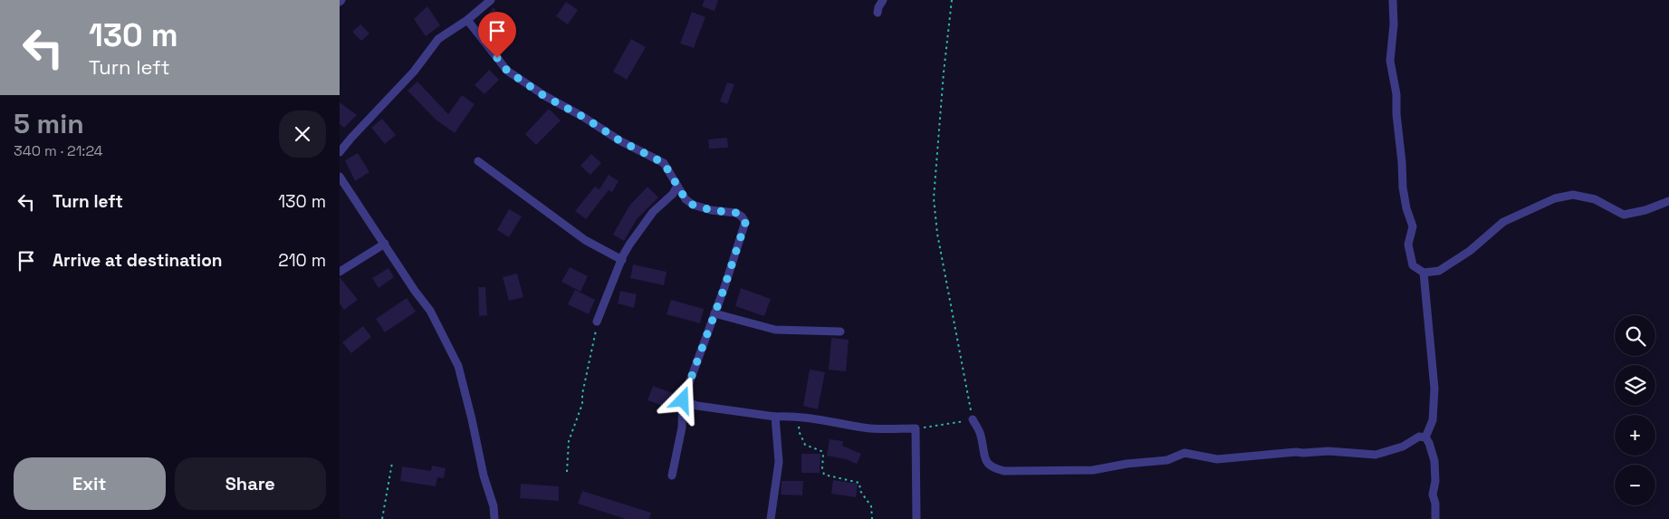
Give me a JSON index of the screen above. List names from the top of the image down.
{
  "page": {
    "turn": ["130 m", "Turn left"],
    "heading": ["5 min", "340 m · 21:24"],
    "list": [
      {
        "name": "Turn left",
        "value": "130 m"
      },
      {
        "name": "Arrive at destination",
        "value": "210 m"
      }
    ],
    "map_buttons": ["+", "−"],
    "buttons": ["Exit", "Share"]
  }
}
